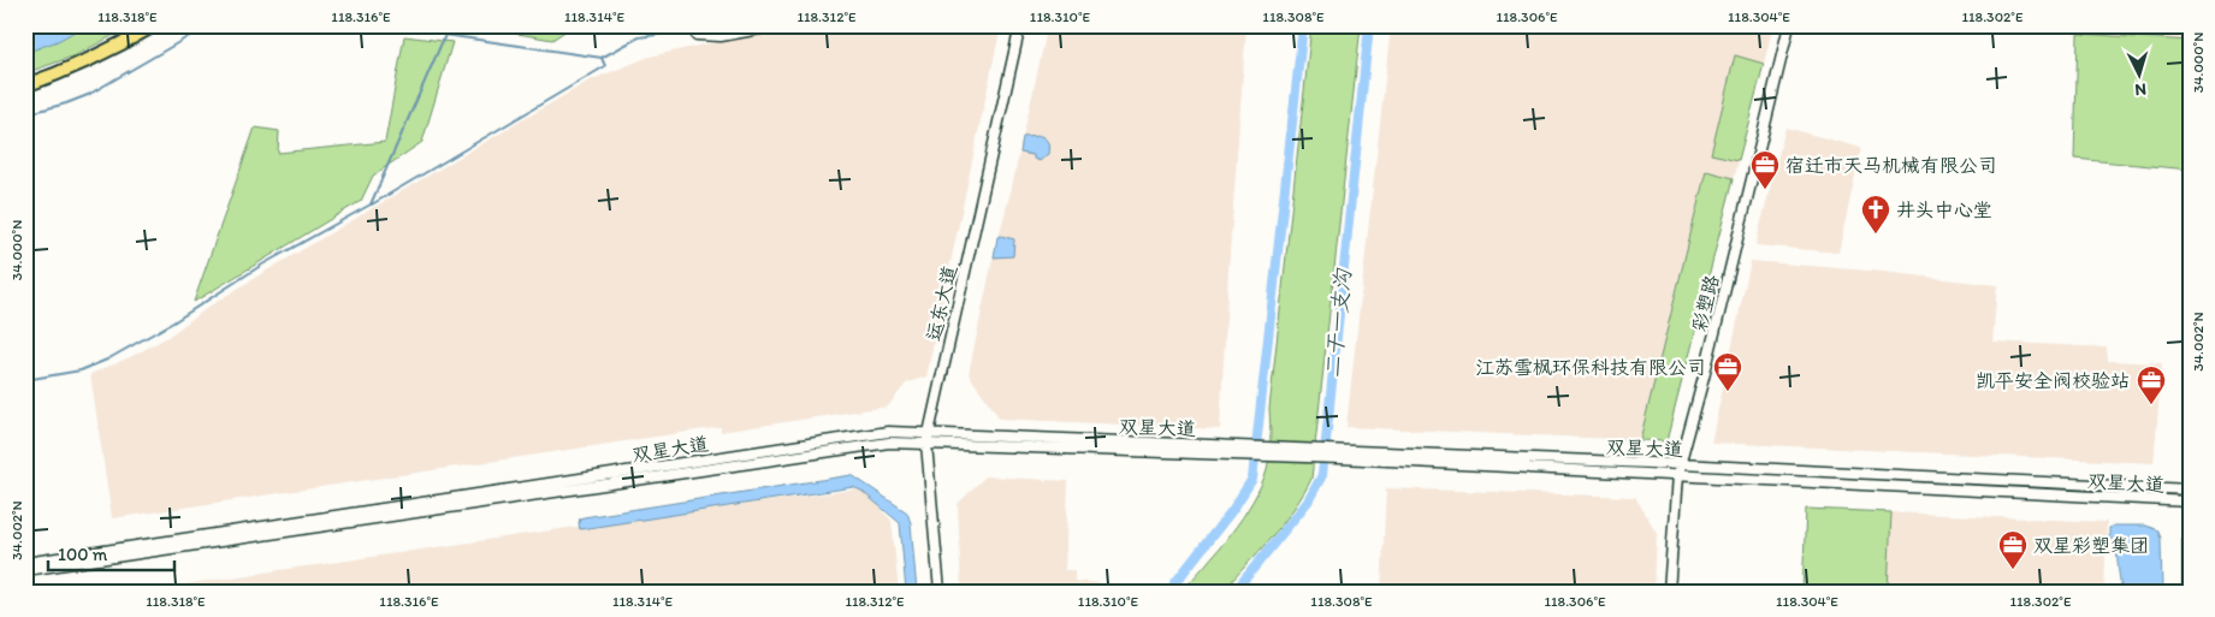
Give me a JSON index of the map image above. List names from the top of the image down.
{
  "streets": {
    "street": ["运东大道", "彩塑路", "双星大道"]
  },
  "crossings": [
    ["运东大道", "双星大道"],
    ["彩塑路", "双星大道"]
  ],
  "water": ["二干一支沟"],
  "places": {
    "office": [
      "宿迁市天马机械有限公司",
      "江苏雪枫环保科技有限公司",
      "凯平安全阀校验站",
      "双星彩塑集团"
    ],
    "church": ["井头中心堂"]
  },
  "scale_bar": "100 m",
  "north": "bottom",
  "coordinates": [
    "118.318°E",
    "118.316°E",
    "118.314°E",
    "118.312°E",
    "118.310°E",
    "118.308°E",
    "118.306°E",
    "118.304°E",
    "118.302°E",
    "34.000°N",
    "34.002°N"
  ]
}
